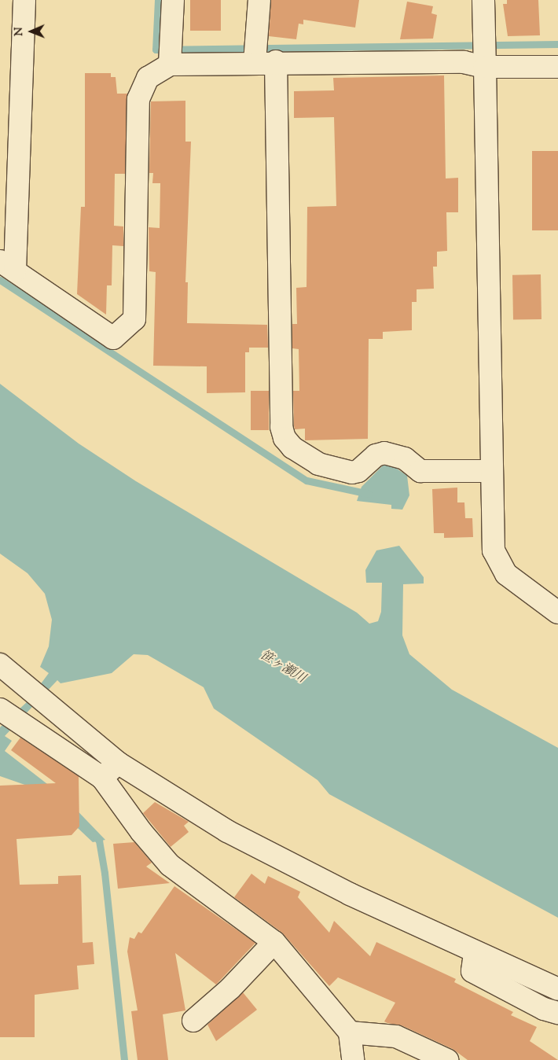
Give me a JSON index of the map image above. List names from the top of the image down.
{
  "water": ["笹ヶ瀬川"],
  "north": "left"
}
